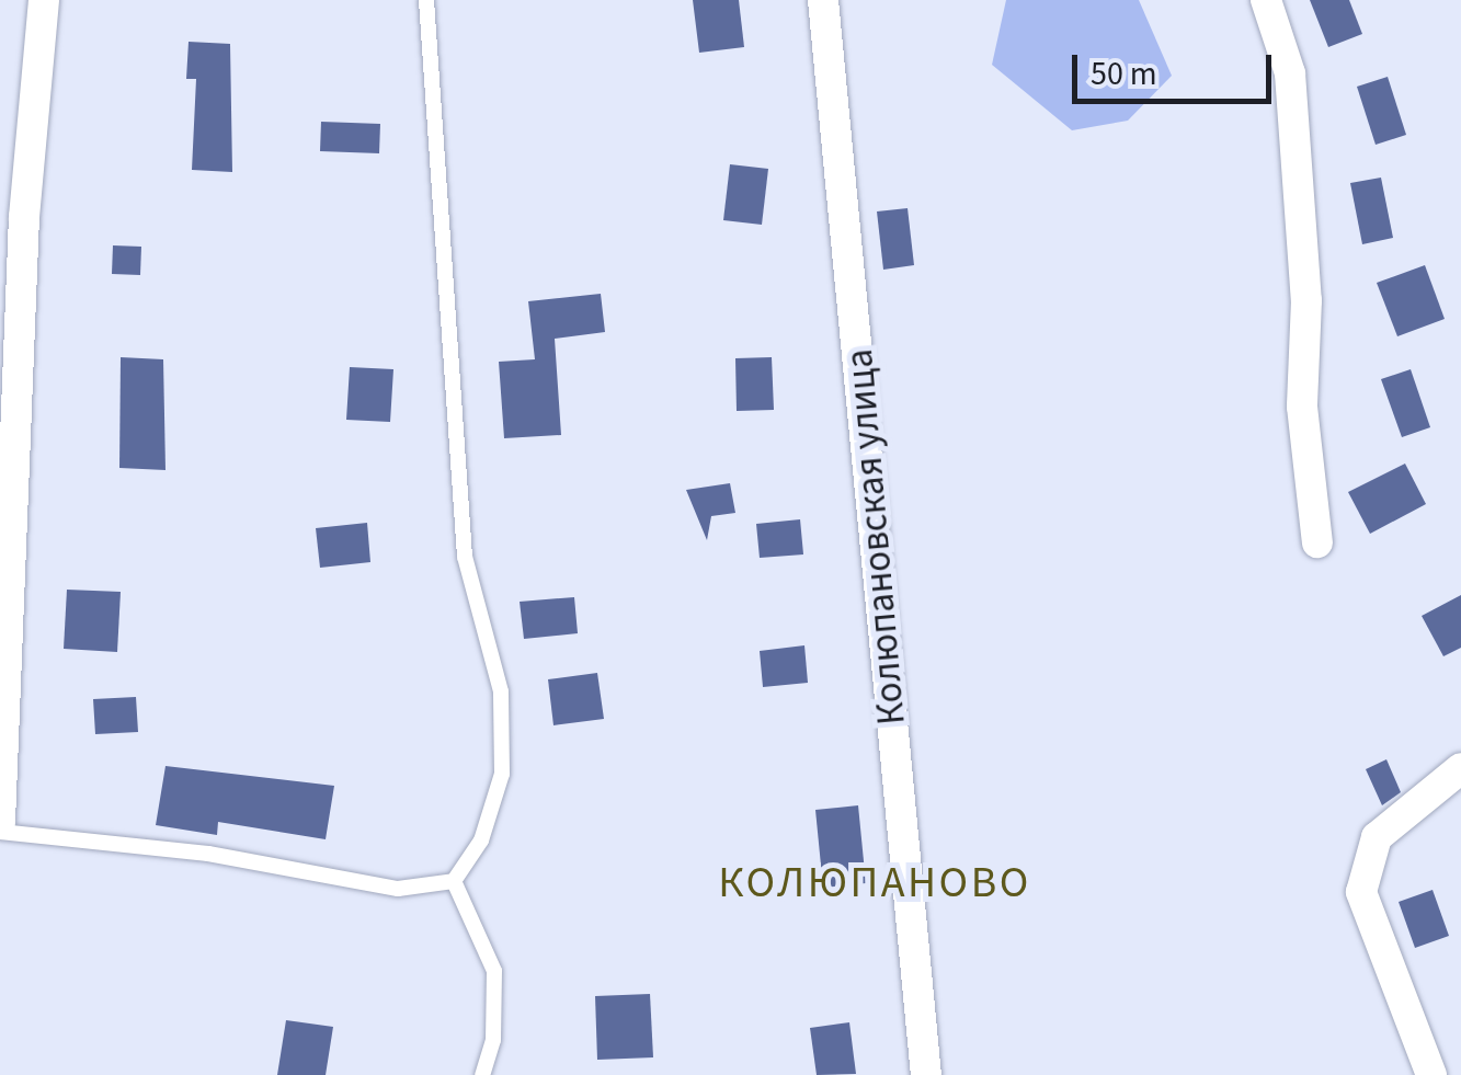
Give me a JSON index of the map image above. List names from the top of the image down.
{
  "streets": {
    "street": ["Колюпановская улица"]
  },
  "districts": ["КОЛЮПАНОВО"],
  "scale_bar": "50 m"
}
